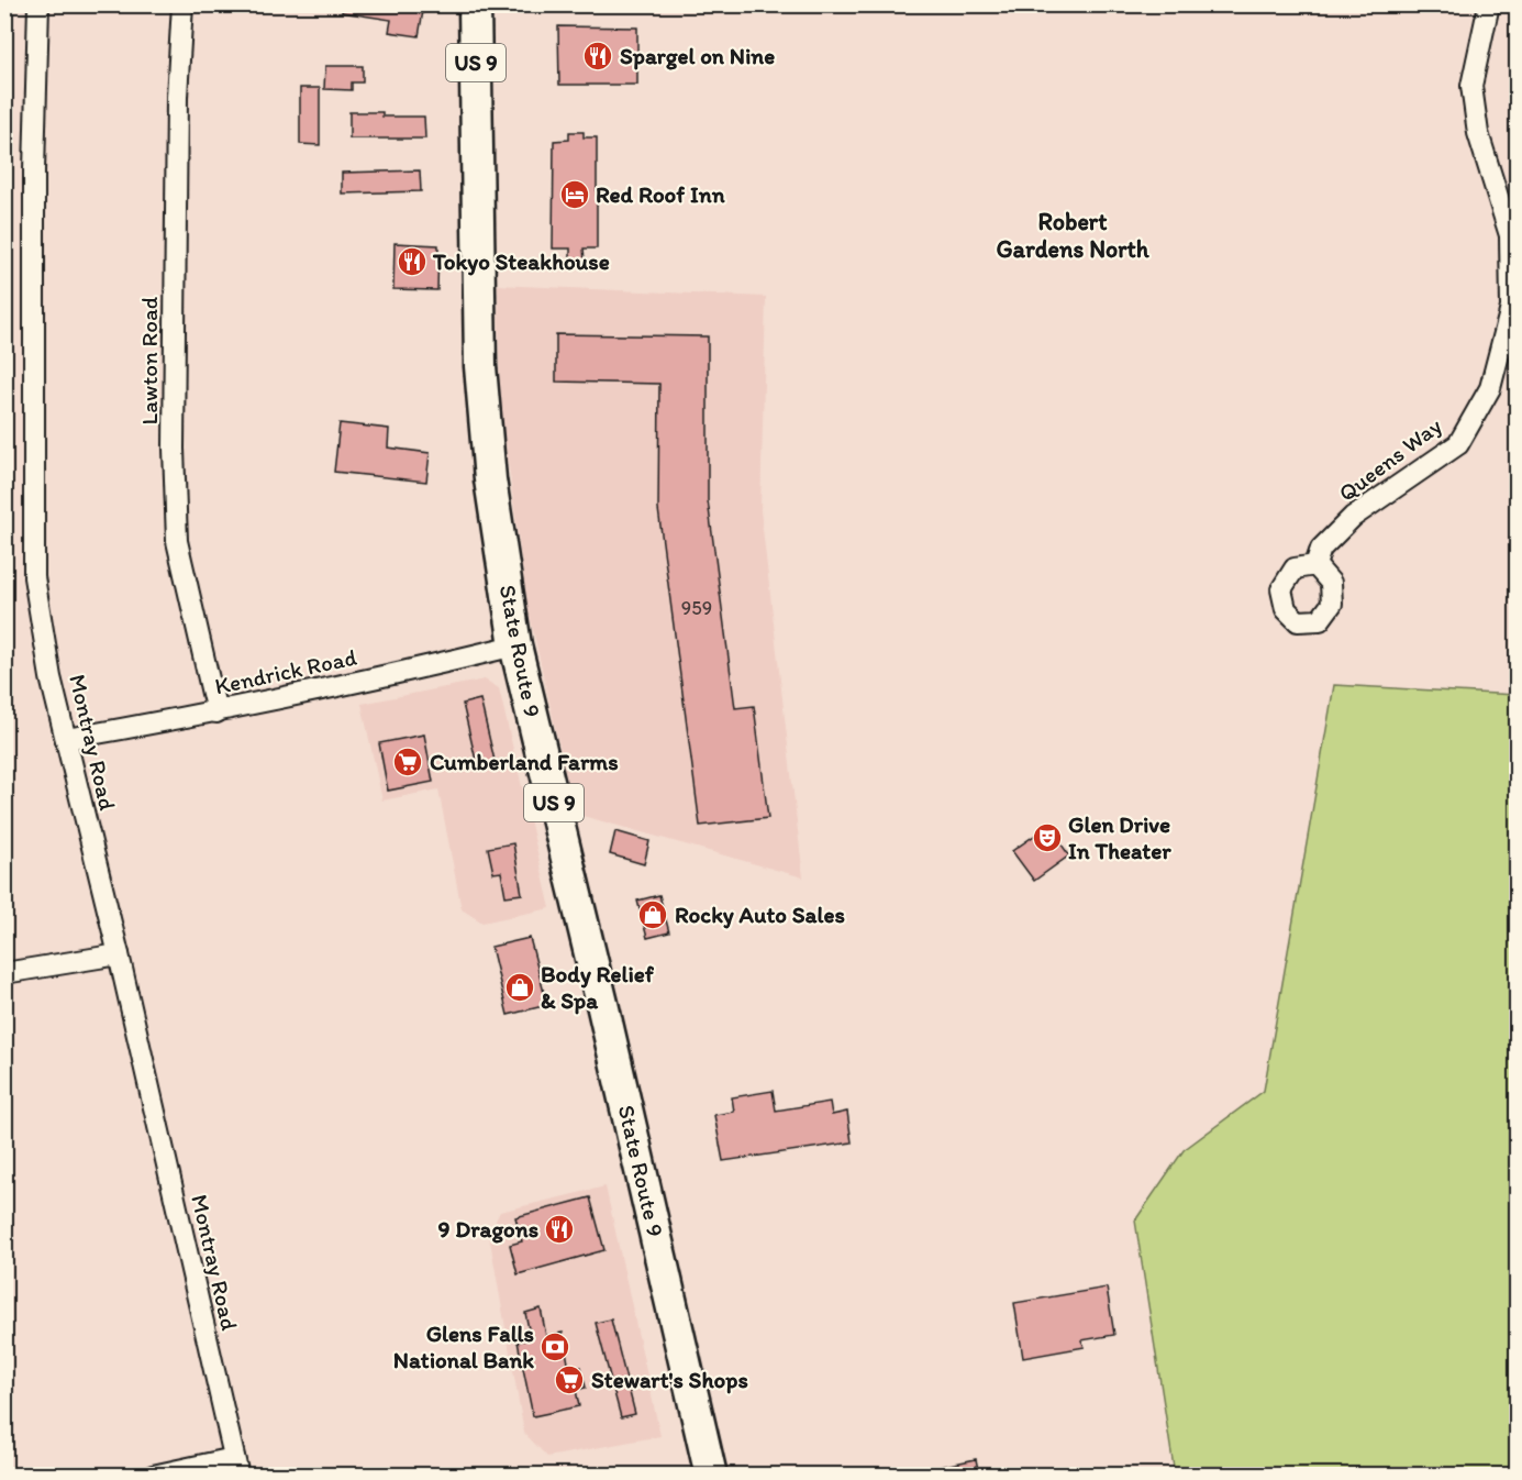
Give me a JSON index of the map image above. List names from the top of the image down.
{
  "streets": {
    "main road": ["US 9", "State Route 9"],
    "street": [
      "Lawton Road",
      "Queens Way",
      "Kendrick Road",
      "Montray Road"
    ]
  },
  "crossings": [
    ["Lawton Road", "Kendrick Road"],
    ["State Route 9", "Kendrick Road"],
    ["Kendrick Road", "Montray Road"]
  ],
  "districts": ["Robert Gardens North"],
  "places": {
    "restaurant": ["Spargel on Nine", "Tokyo Steakhouse", "9 Dragons"],
    "hotel": ["Red Roof Inn"],
    "supermarket": ["Cumberland Farms", "Stewart's Shops"],
    "theatre": ["Glen Drive In Theater"],
    "shop": ["Rocky Auto Sales", "Body Relief & Spa"],
    "bank": ["Glens Falls National Bank"]
  },
  "house_numbers": ["959"]
}
